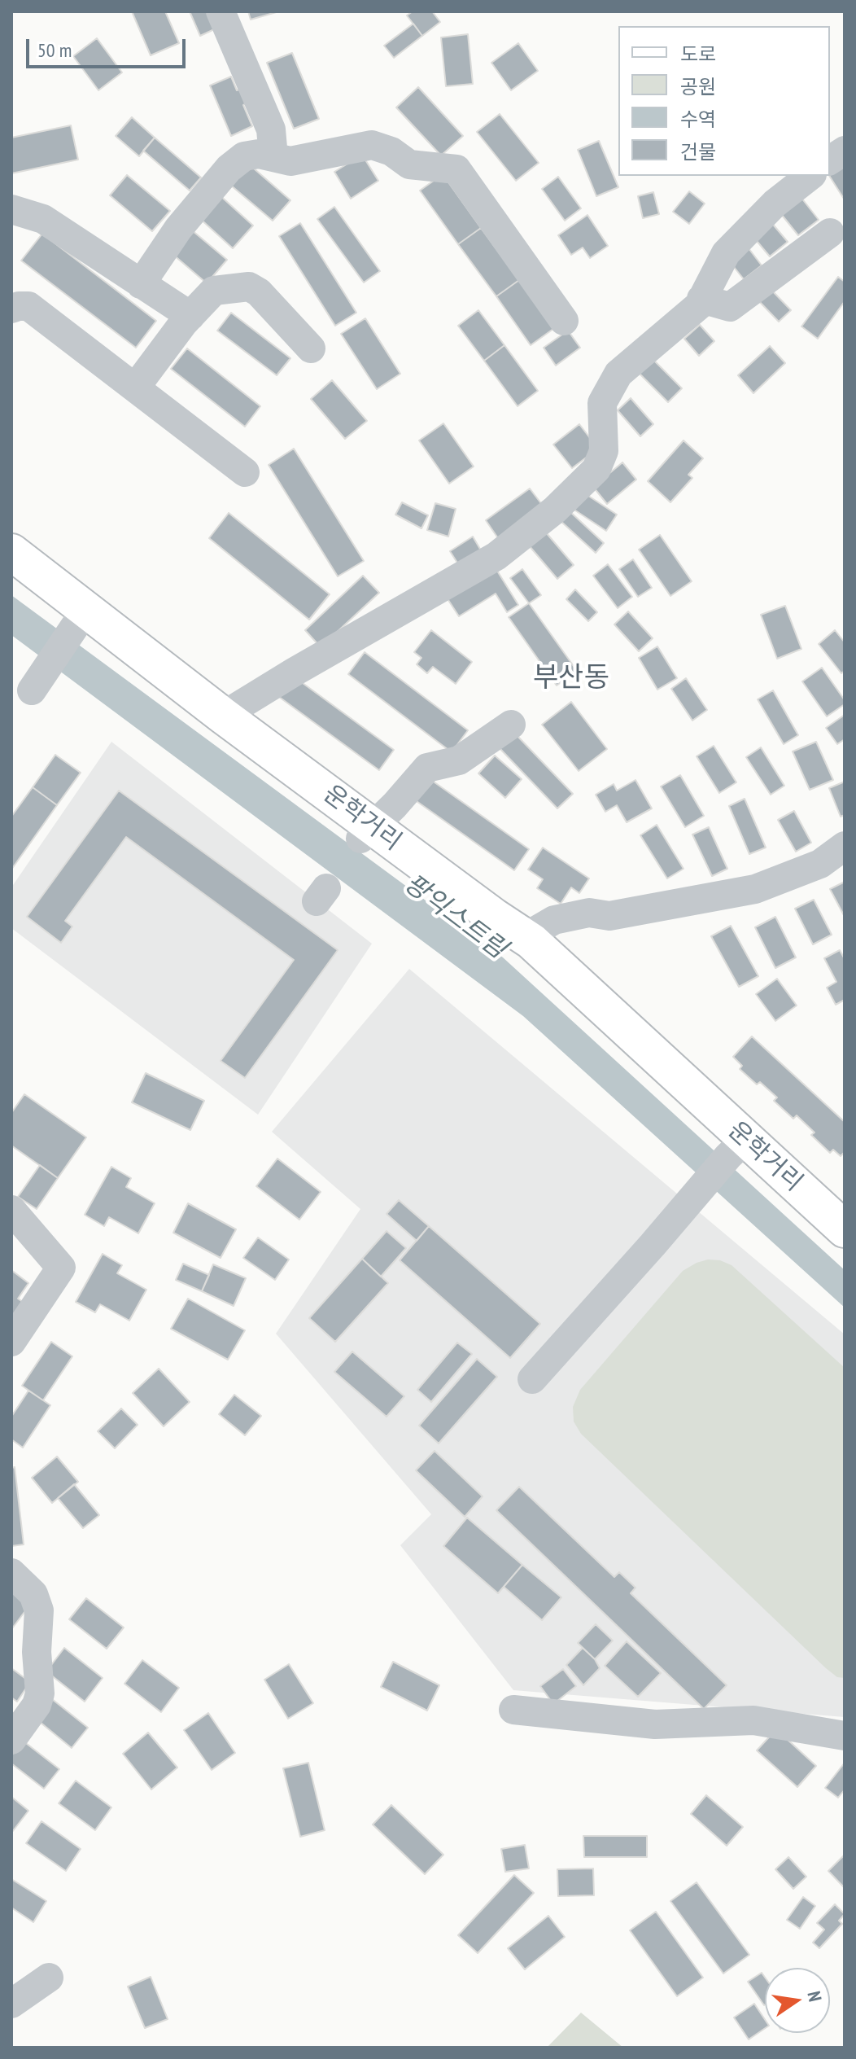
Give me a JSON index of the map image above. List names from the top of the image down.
{
  "streets": {
    "main road": ["운학거리"]
  },
  "districts": ["부산동"],
  "water": ["팡익스트림"],
  "legend": [
    "도로",
    "공원",
    "수역",
    "건물"
  ],
  "scale_bar": "50 m",
  "north": "right"
}
